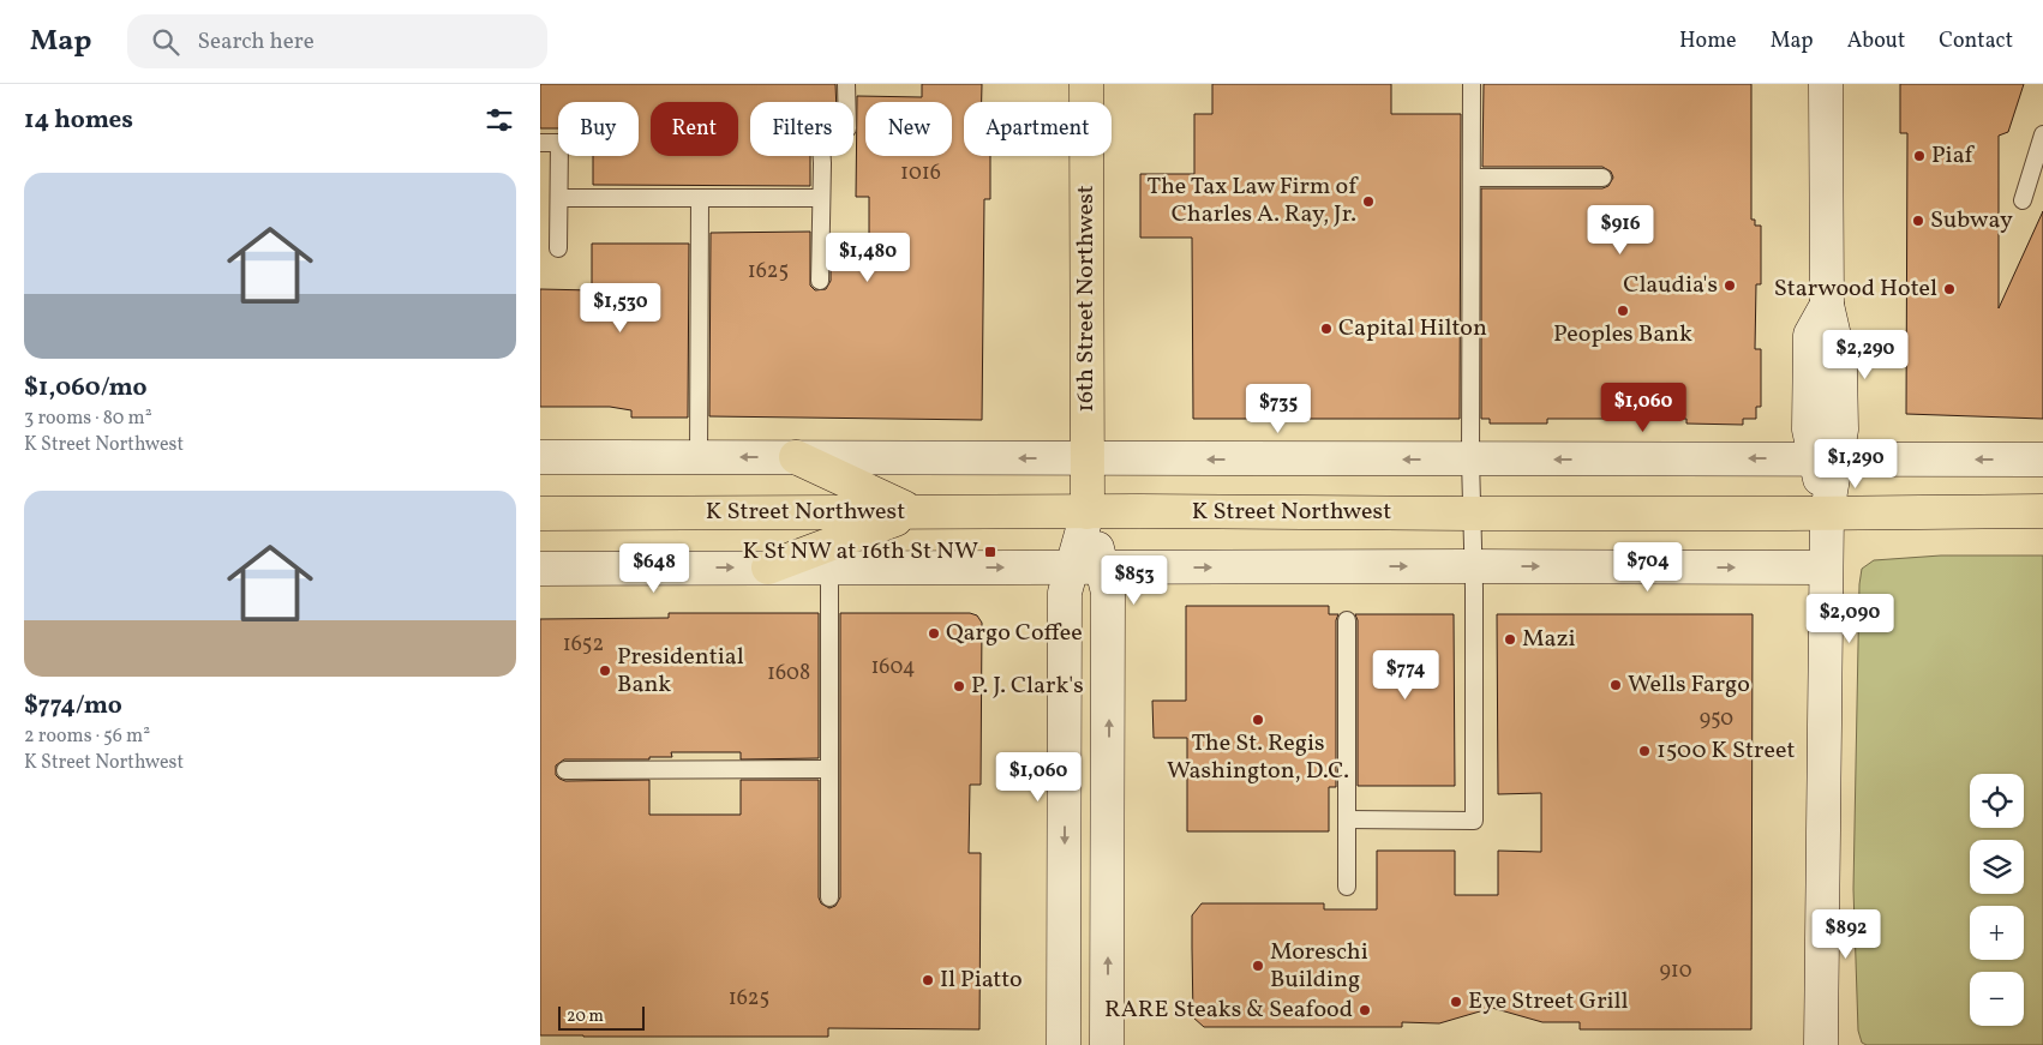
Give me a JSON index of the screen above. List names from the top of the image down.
{
  "streets": {
    "main road": ["16th Street Northwest", "K Street Northwest"]
  },
  "crossings": [
    ["16th Street Northwest", "K Street Northwest"]
  ],
  "places": {
    "other": [
      "Piaf",
      "The Tax Law Firm of Charles A. Ray, Jr.",
      "Subway",
      "Claudia's",
      "Starwood Hotel",
      "Peoples Bank",
      "Capital Hilton",
      "Qargo Coffee",
      "Mazi",
      "Presidential Bank",
      "Wells Fargo",
      "P. J. Clark's",
      "The St. Regis Washington, D.C.",
      "1500 K Street",
      "Moreschi Building",
      "Il Piatto",
      "Eye Street Grill",
      "RARE Steaks & Seafood"
    ],
    "transit": ["K St NW at 16th St NW"]
  },
  "house_numbers": [
    "1016",
    "1625",
    "1652",
    "1604",
    "1608",
    "950",
    "910",
    "1625"
  ],
  "scale_bar": "20 m",
  "page": {
    "header": "Map",
    "search": "Search here",
    "nav": [
      "Home",
      "Map",
      "About",
      "Contact"
    ],
    "heading": "14 homes",
    "chip": [
      "Buy",
      "Rent",
      "Filters",
      "New",
      "Apartment"
    ],
    "list": [
      {
        "name": "$1,060/mo",
        "note": "3 rooms · 80 m² · K Street Northwest"
      },
      {
        "name": "$774/mo",
        "note": "2 rooms · 56 m² · K Street Northwest"
      }
    ],
    "price": [
      "$916",
      "$1,480",
      "$1,530",
      "$2,290",
      "$1,060",
      "$735",
      "$1,290",
      "$704",
      "$648",
      "$853",
      "$2,090",
      "$774",
      "$1,060",
      "$892"
    ],
    "map_buttons": ["+", "−"],
    "scale": "20 m"
  }
}
